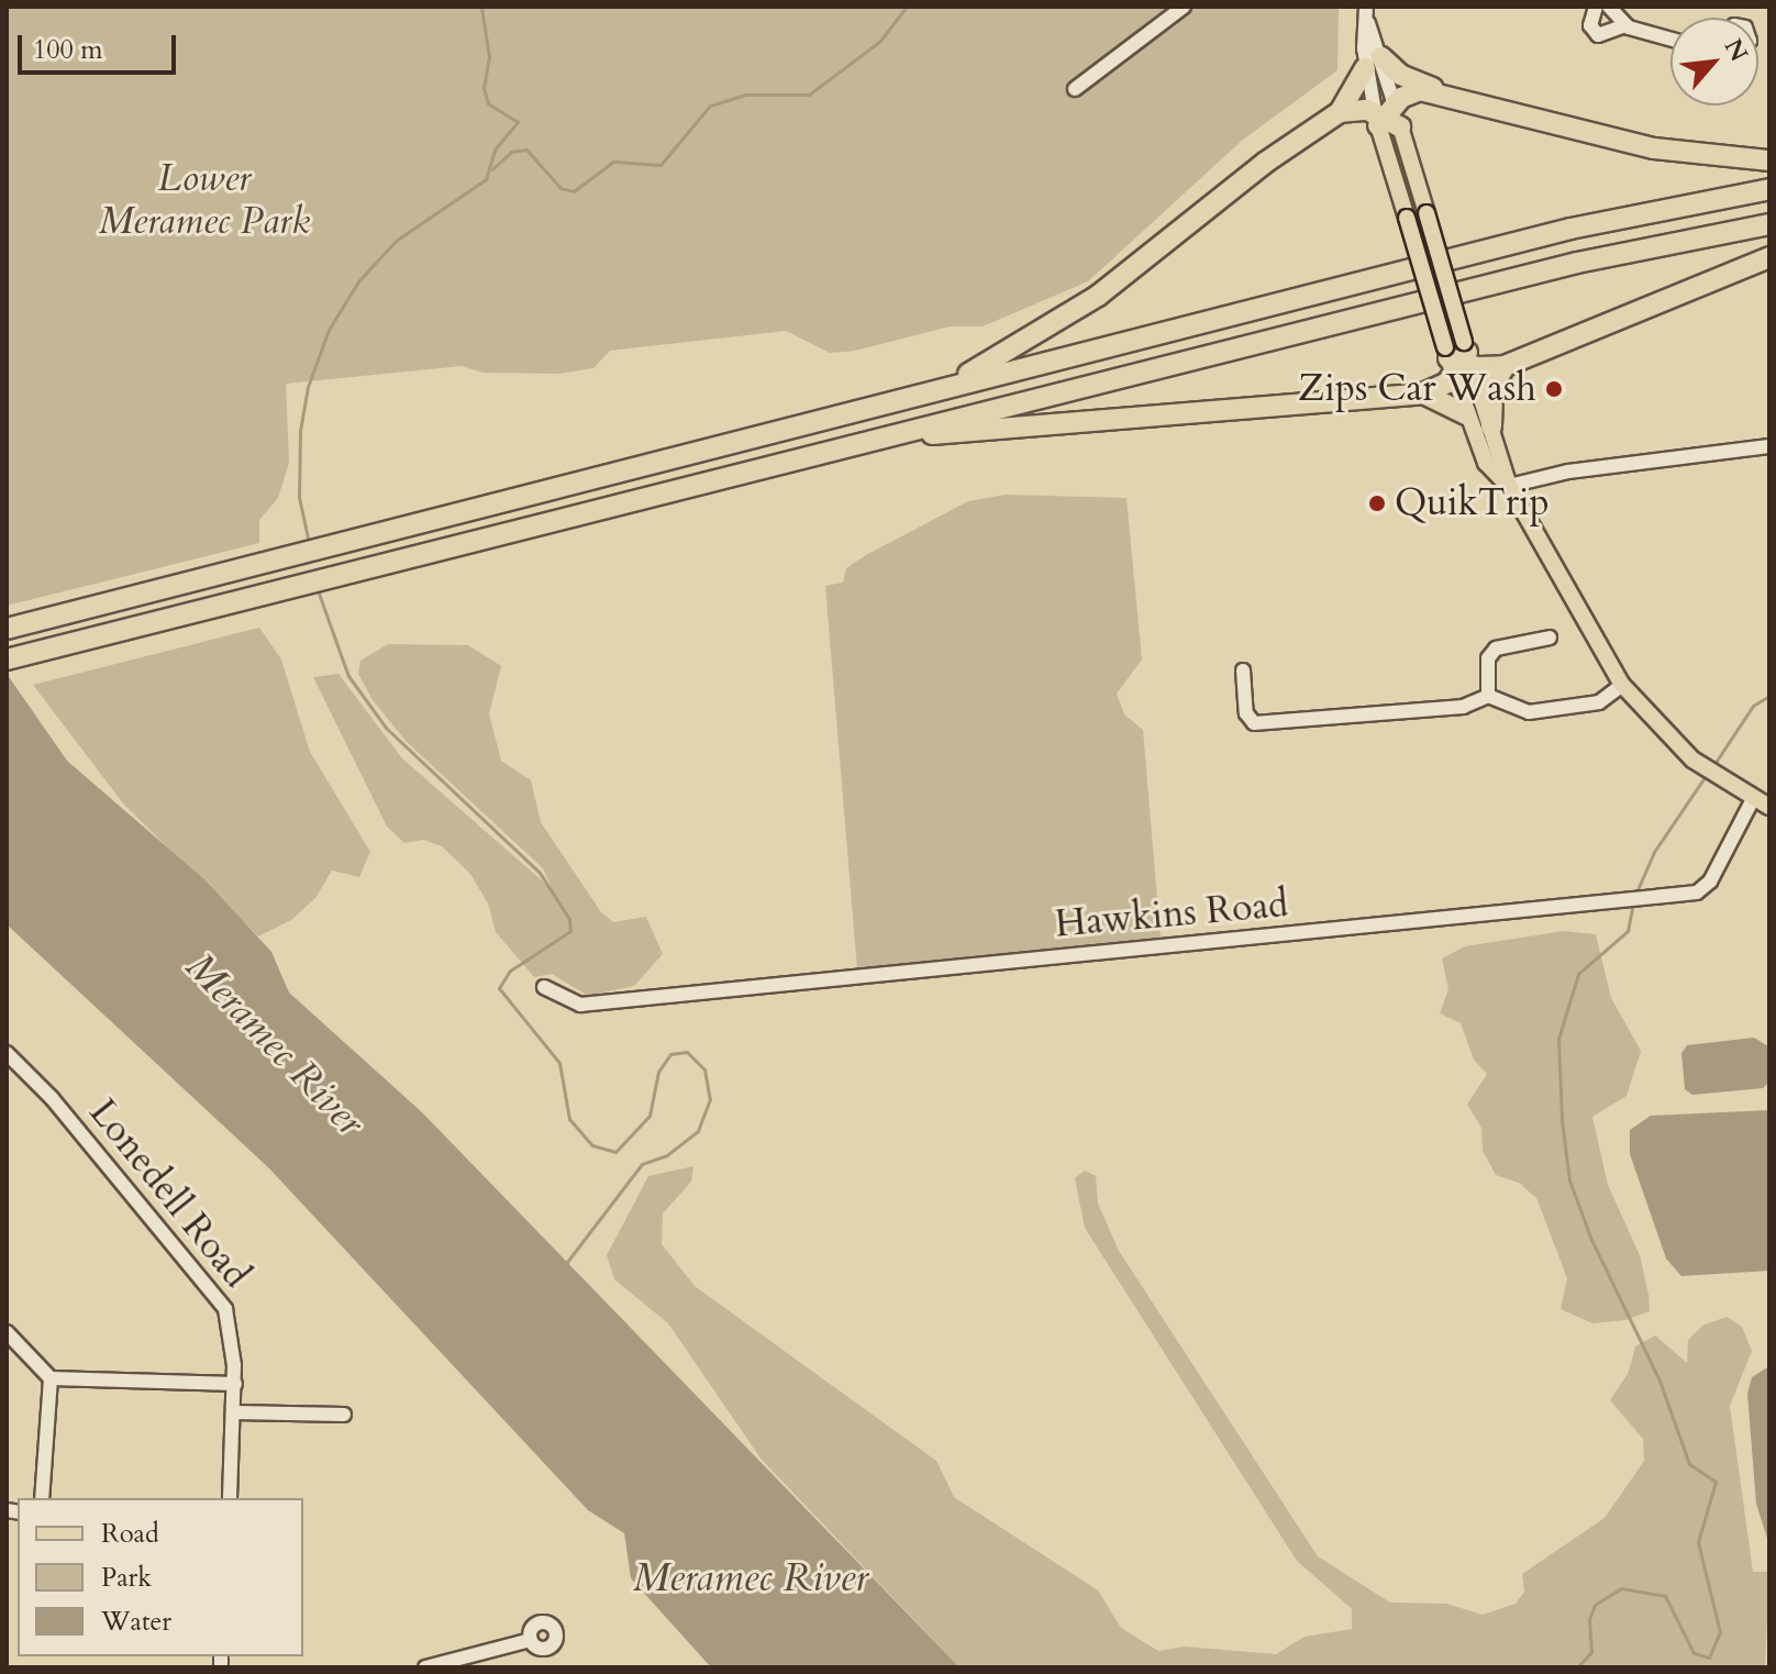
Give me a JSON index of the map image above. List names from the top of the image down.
{
  "streets": {
    "street": ["Hawkins Road", "Lonedell Road"]
  },
  "water": ["Meramec River"],
  "parks": ["Lower Meramec Park"],
  "places": ["Zips Car Wash", "QuikTrip"],
  "legend": ["Road", "Park", "Water"],
  "scale_bar": "100 m",
  "north": "top right"
}
